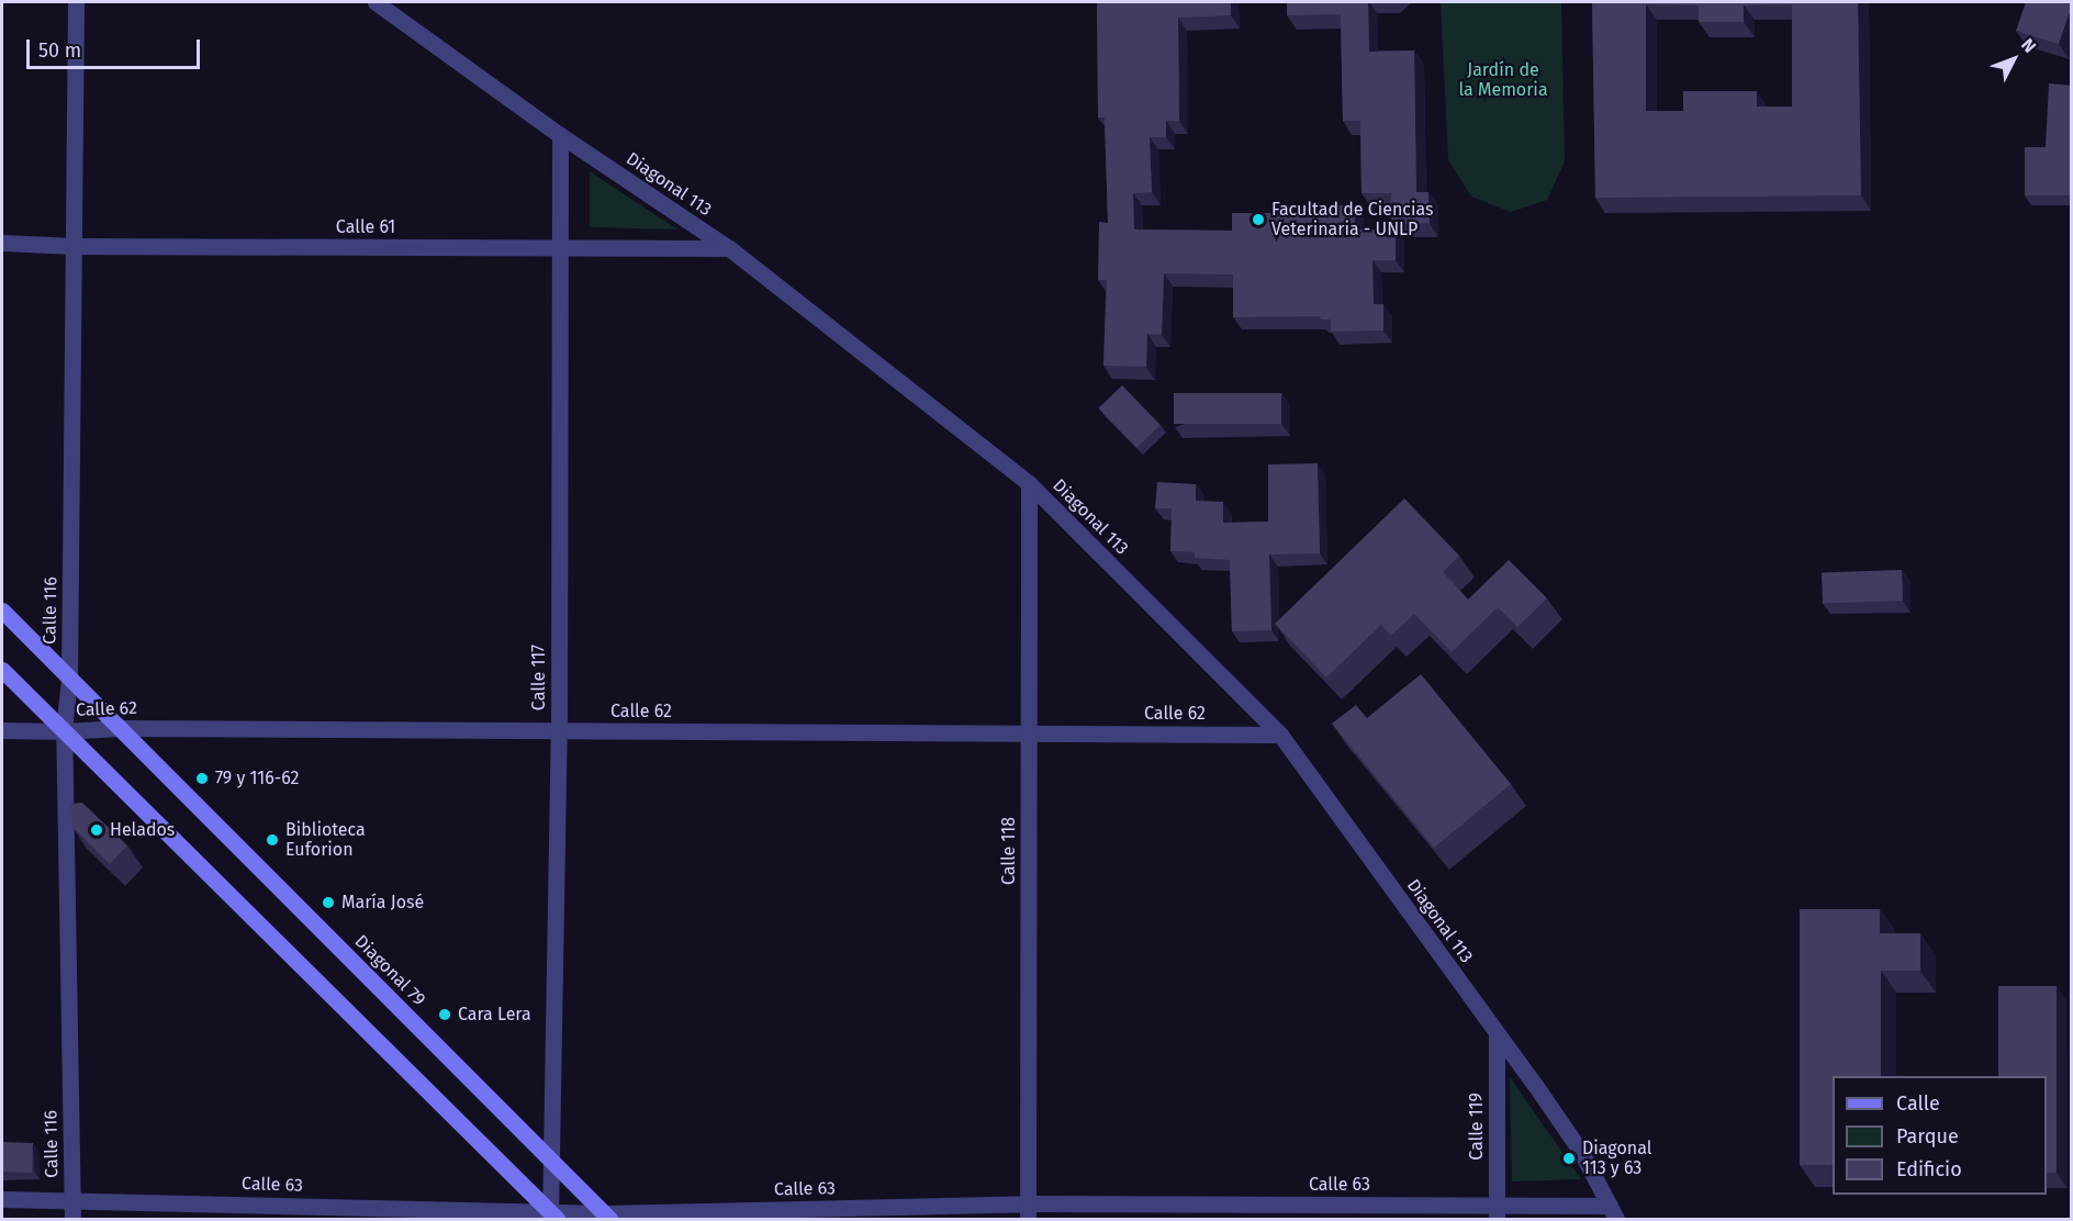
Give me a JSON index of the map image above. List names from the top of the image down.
{
  "streets": {
    "main road": ["Diagonal 79"],
    "street": [
      "Diagonal 113",
      "Calle 61",
      "Calle 116",
      "Calle 117",
      "Calle 62",
      "Calle 118",
      "Calle 119",
      "Calle 63"
    ]
  },
  "crossings": [
    ["Diagonal 113", "Calle 61"],
    ["Diagonal 113", "Calle 117"],
    ["Diagonal 113", "Calle 62"],
    ["Diagonal 113", "Calle 118"],
    ["Diagonal 113", "Calle 119"],
    ["Diagonal 113", "Calle 63"],
    ["Calle 61", "Calle 116"],
    ["Calle 61", "Calle 117"],
    ["Calle 116", "Calle 62"],
    ["Calle 116", "Diagonal 79"],
    ["Calle 116", "Calle 63"],
    ["Calle 117", "Calle 62"],
    ["Calle 117", "Diagonal 79"],
    ["Calle 117", "Calle 63"],
    ["Calle 62", "Calle 118"],
    ["Calle 62", "Diagonal 79"],
    ["Calle 118", "Calle 63"],
    ["Diagonal 79", "Calle 63"],
    ["Calle 119", "Calle 63"]
  ],
  "parks": ["Jardín de la Memoria"],
  "places": [
    "Facultad de Ciencias Veterinaria - UNLP",
    "79 y 116-62",
    "Helados",
    "Biblioteca Euforion",
    "María José",
    "Cara Lera",
    "Diagonal 113 y 63"
  ],
  "legend": ["Calle", "Parque", "Edificio"],
  "scale_bar": "50 m",
  "north": "top right"
}
